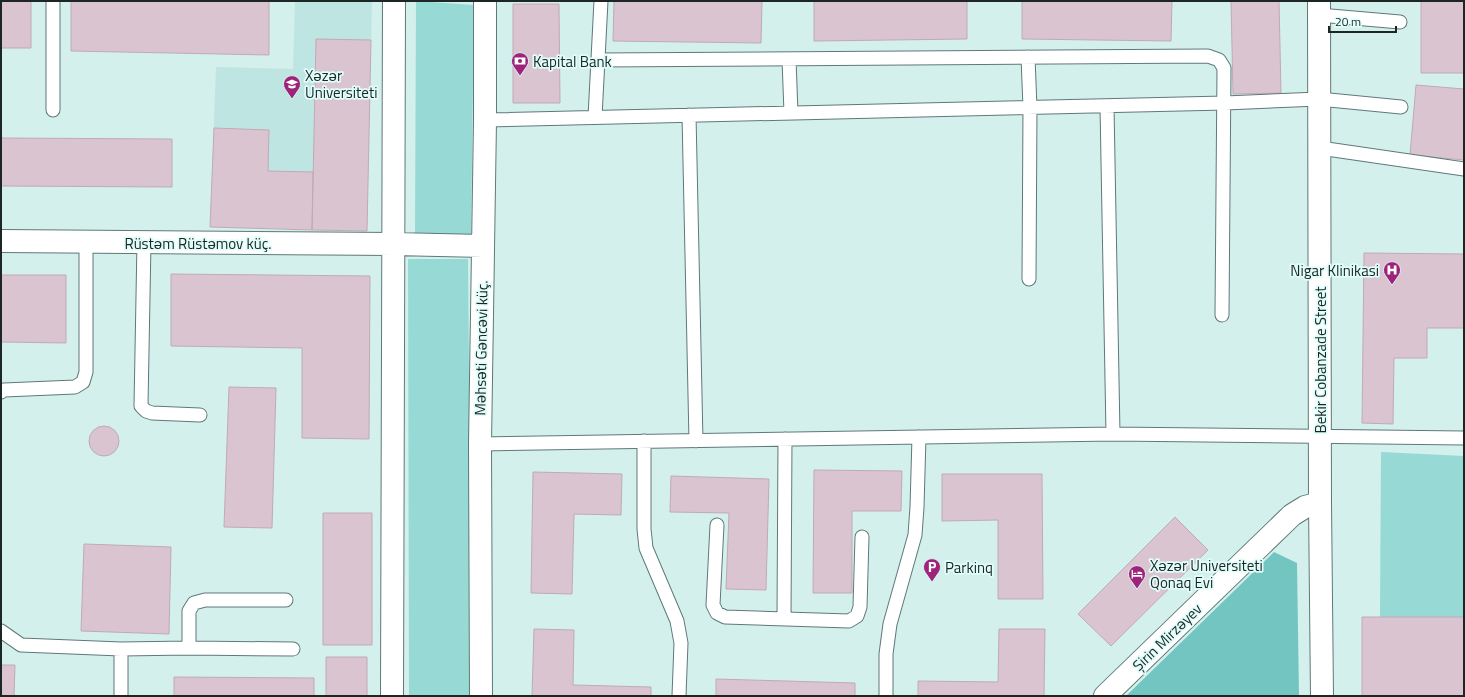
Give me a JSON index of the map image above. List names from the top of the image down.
{
  "streets": {
    "street": [
      "Rüstəm Rüstəmov küç.",
      "Məhsəti Gəncəvi küç.",
      "Bekir Cobanzade Street",
      "Şirin Mirzəyev"
    ]
  },
  "crossings": [
    ["Rüstəm Rüstəmov küç.", "Məhsəti Gəncəvi küç."],
    ["Bekir Cobanzade Street", "Şirin Mirzəyev"]
  ],
  "places": {
    "bank": ["Kapital Bank"],
    "school or university": ["Xəzər Universiteti"],
    "hospital": ["Nigar Klinikasi"],
    "parking": ["Parkinq"],
    "hotel": ["Xəzər Universiteti Qonaq Evi"]
  },
  "scale_bar": "20 m"
}
